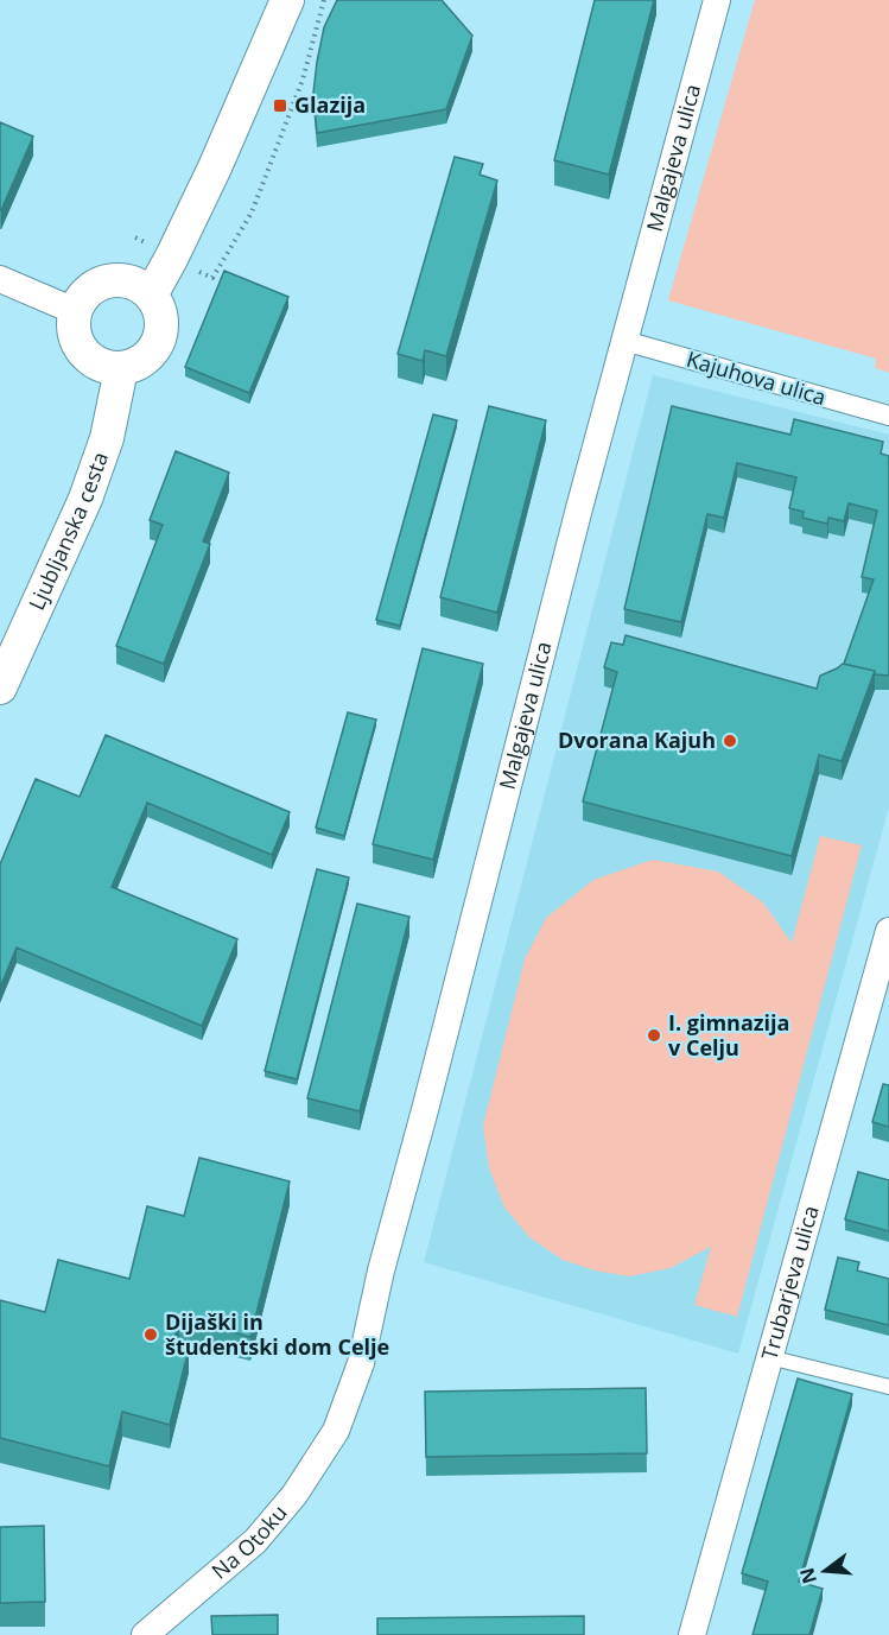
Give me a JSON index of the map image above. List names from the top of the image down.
{
  "streets": {
    "street": [
      "Malgajeva ulica",
      "Kajuhova ulica",
      "Ljubljanska cesta",
      "Trubarjeva ulica",
      "Na Otoku"
    ]
  },
  "crossings": [
    ["Malgajeva ulica", "Kajuhova ulica"],
    ["Malgajeva ulica", "Na Otoku"]
  ],
  "places": {
    "transit": ["Glazija"],
    "other": ["Dvorana Kajuh", "I. gimnazija v Celju", "Dijaški in študentski dom Celje"]
  },
  "north": "left"
}
